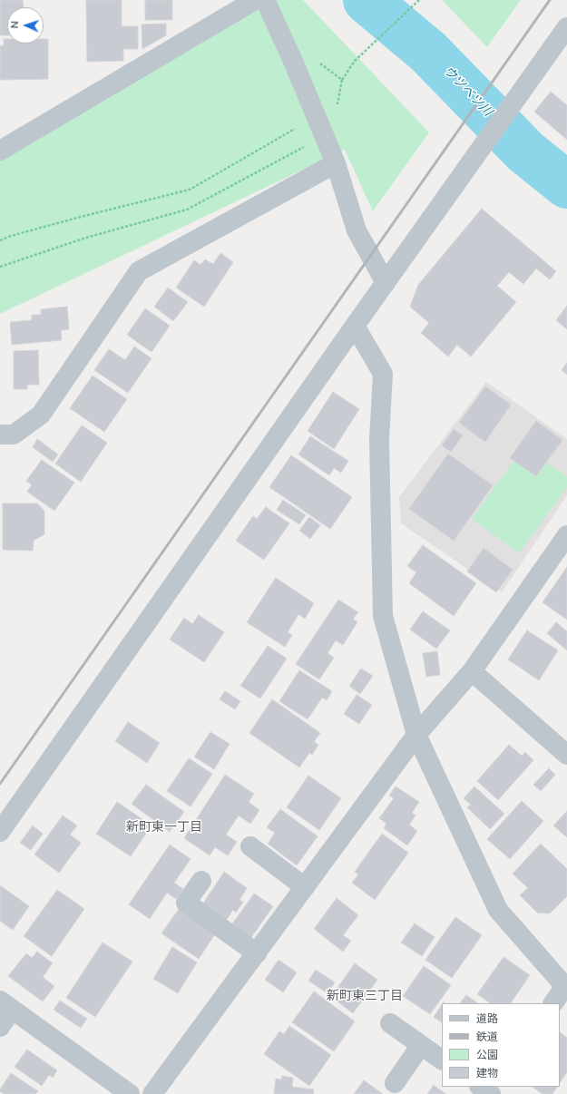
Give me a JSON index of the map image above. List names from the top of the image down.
{
  "districts": ["新町東一丁目", "新町東三丁目"],
  "water": ["ウツベツ川"],
  "legend": [
    "道路",
    "鉄道",
    "公園",
    "建物"
  ],
  "north": "left"
}
